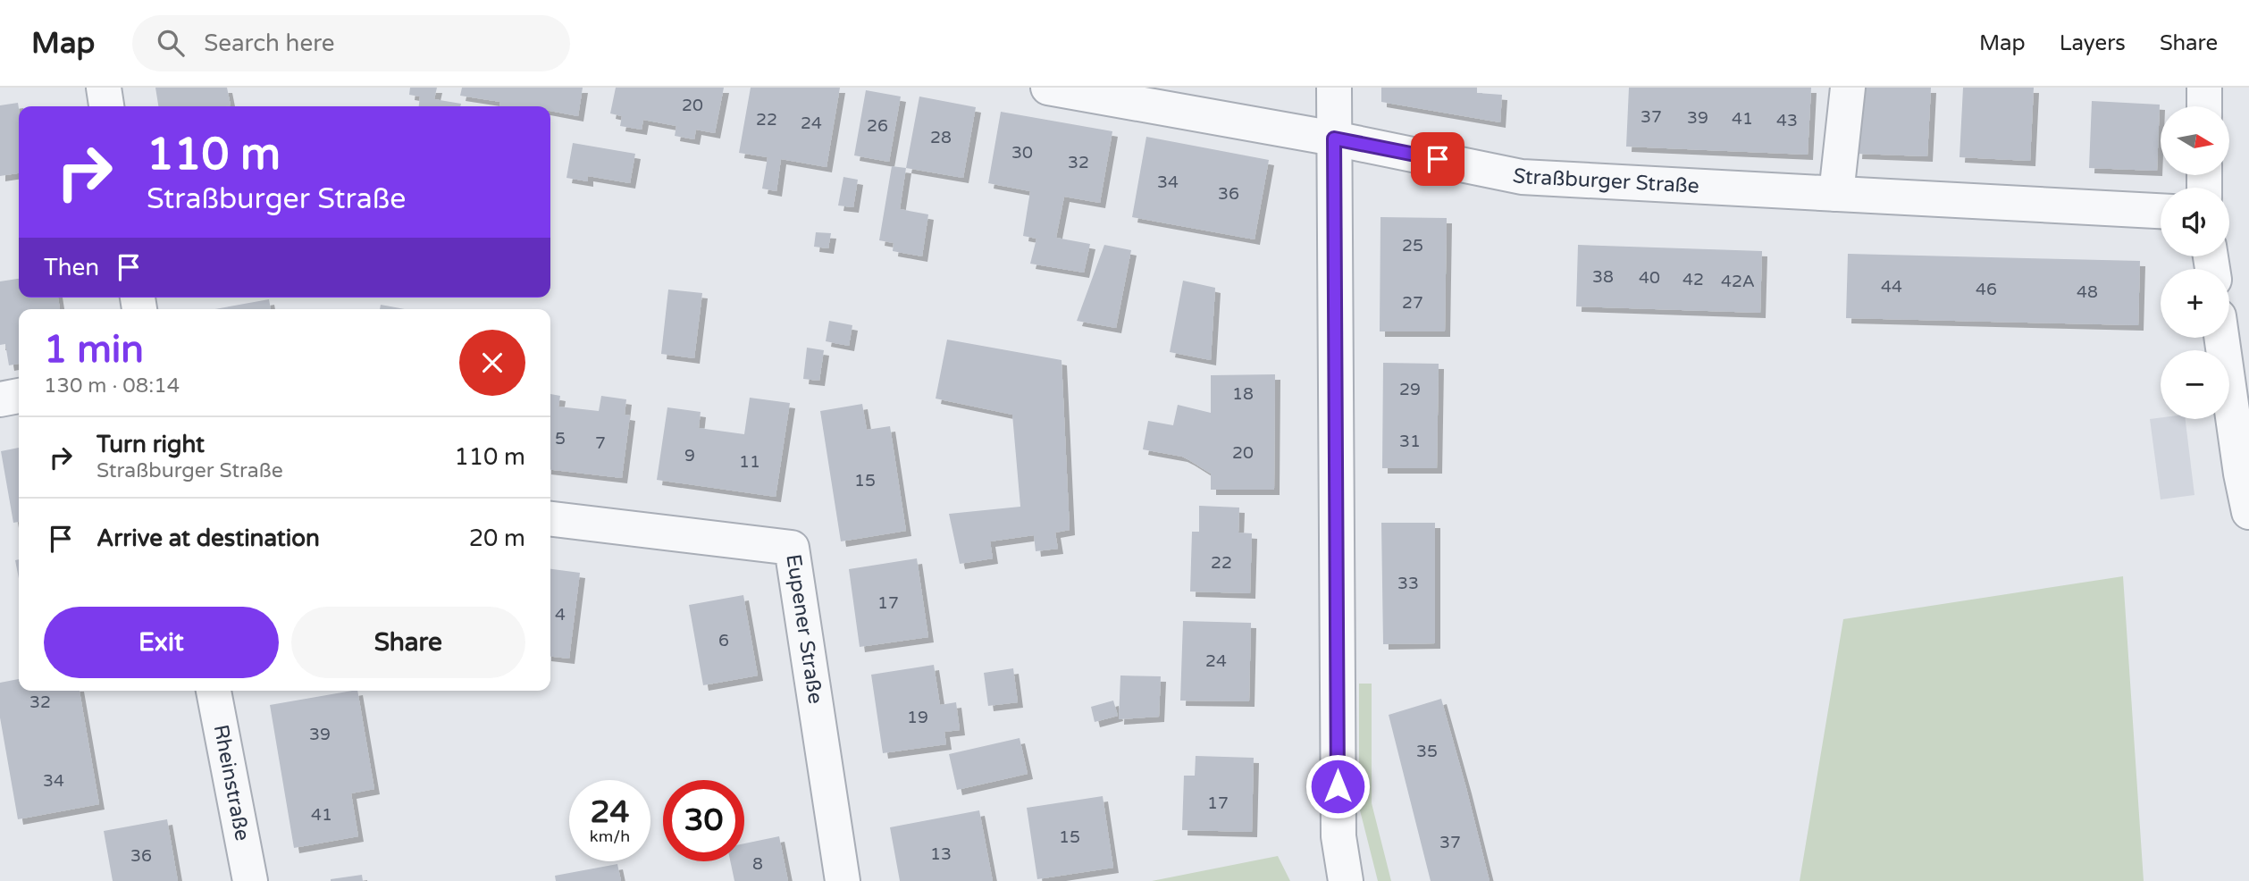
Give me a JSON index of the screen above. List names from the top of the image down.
{
  "streets": {
    "street": ["Straßburger Straße", "Eupener Straße", "Rheinstraße"]
  },
  "house_numbers": [
    "20",
    "37",
    "39",
    "41",
    "22",
    "43",
    "24",
    "26",
    "28",
    "30",
    "32",
    "34",
    "36",
    "25",
    "38",
    "40",
    "42",
    "42A",
    "44",
    "46",
    "48",
    "27",
    "29",
    "18",
    "5",
    "31",
    "7",
    "20",
    "9",
    "11",
    "15",
    "22",
    "33",
    "17",
    "4",
    "6",
    "24",
    "32",
    "19",
    "39",
    "35",
    "34",
    "17",
    "41",
    "15",
    "37",
    "13",
    "36",
    "8"
  ],
  "north": "right",
  "page": {
    "header": "Map",
    "search": "Search here",
    "nav": ["Map", "Layers", "Share"],
    "map_buttons": ["+", "−"],
    "turn": ["110 m", "Straßburger Straße"],
    "then": "Then",
    "heading": ["1 min", "130 m · 08:14"],
    "list": [
      {
        "name": "Turn right",
        "note": "Straßburger Straße",
        "value": "110 m"
      },
      {
        "name": "Arrive at destination",
        "value": "20 m"
      }
    ],
    "buttons": ["Exit", "Share"],
    "speed": "24 km/h",
    "limit": "30"
  }
}
